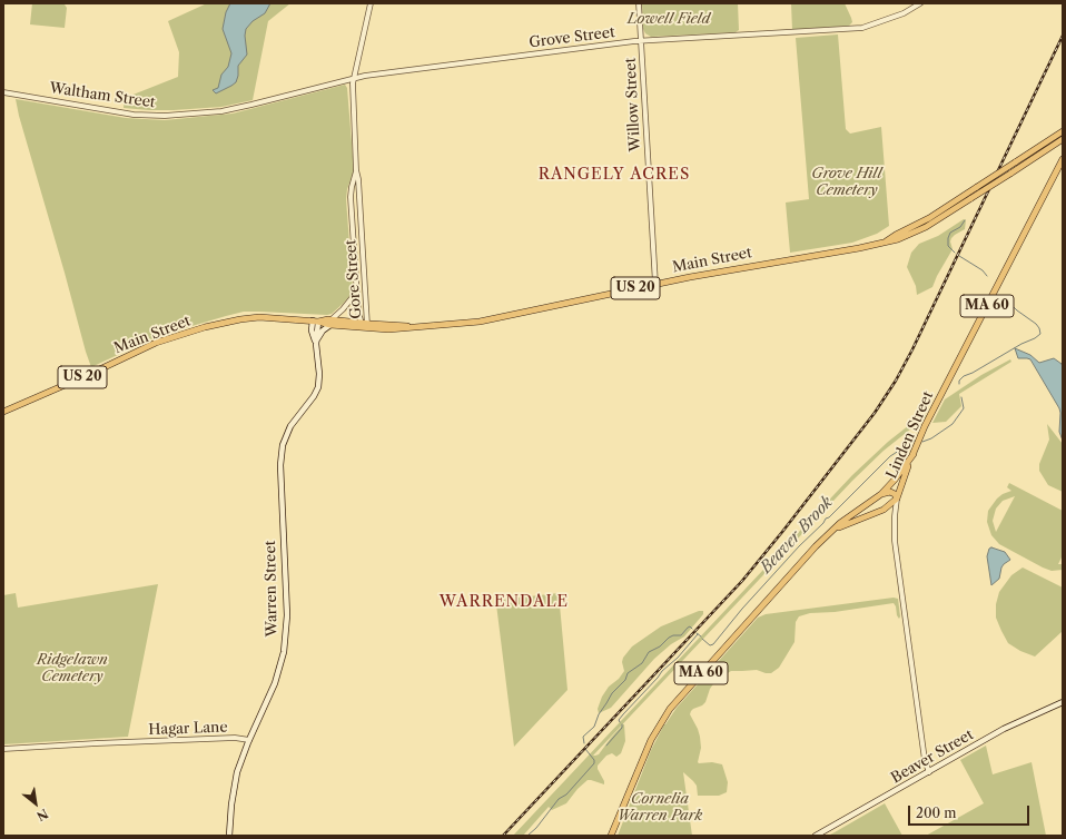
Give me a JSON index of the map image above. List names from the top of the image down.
{
  "streets": {
    "main road": [
      "Main Street",
      "US 20",
      "MA 60",
      "Linden Street",
      "Warren Street",
      "Beaver Street"
    ],
    "street": [
      "Grove Street",
      "Waltham Street",
      "Willow Street",
      "Gore Street",
      "Hagar Lane"
    ]
  },
  "crossings": [
    ["Grove Street", "Waltham Street"],
    ["Grove Street", "Willow Street"],
    ["Grove Street", "Gore Street"],
    ["Willow Street", "Main Street"],
    ["Main Street", "Gore Street"],
    ["Main Street", "Warren Street"],
    ["MA 60", "Linden Street"],
    ["Linden Street", "Beaver Street"],
    ["Warren Street", "Hagar Lane"]
  ],
  "districts": ["RANGELY ACRES", "WARRENDALE"],
  "water": ["Beaver Brook"],
  "parks": [
    "Lowell Field",
    "Grove Hill Cemetery",
    "Ridgelawn Cemetery",
    "Cornelia Warren Park"
  ],
  "scale_bar": "200 m",
  "north": "bottom right"
}
